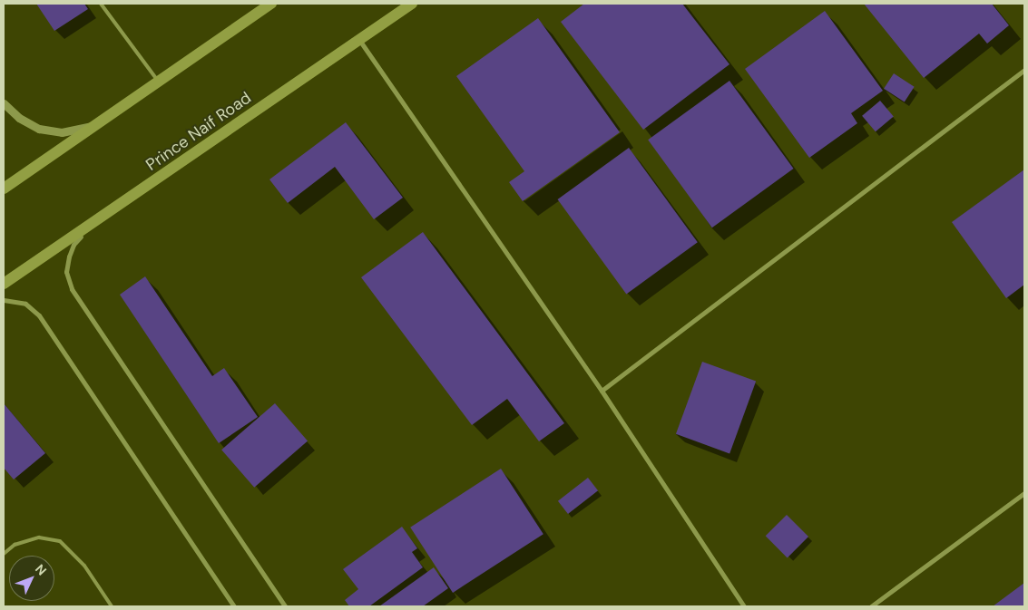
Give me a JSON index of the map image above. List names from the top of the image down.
{
  "streets": {
    "main road": ["Prince Naif Road"]
  },
  "north": "top right"
}
